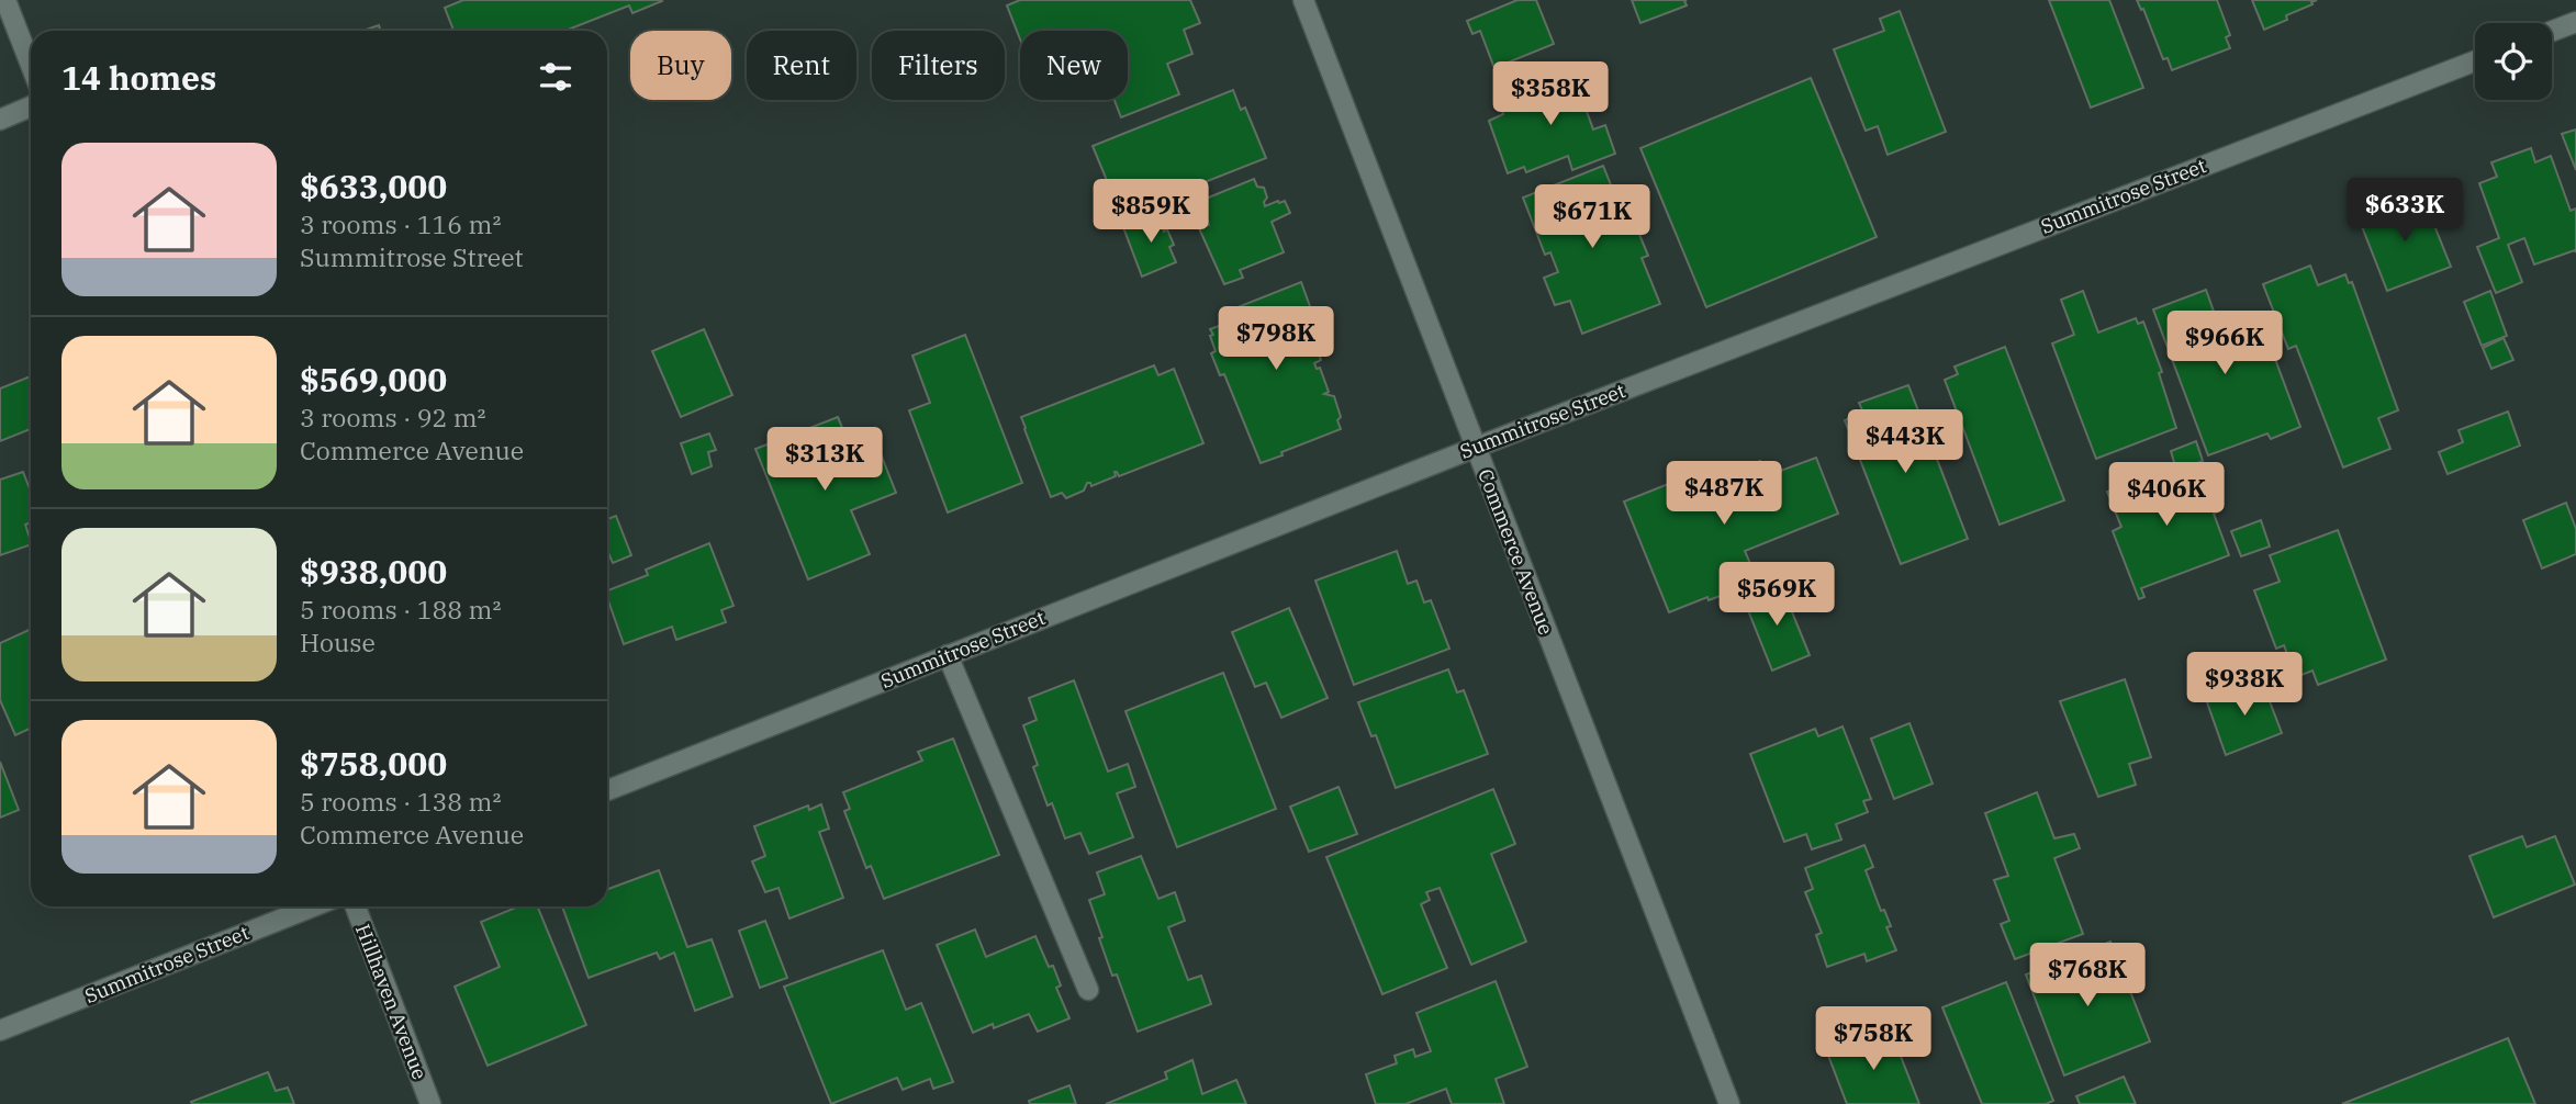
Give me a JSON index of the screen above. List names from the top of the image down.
{
  "streets": {
    "street": ["Summitrose Street", "Commerce Avenue", "Hillhaven Avenue"]
  },
  "crossings": [
    ["Summitrose Street", "Commerce Avenue"]
  ],
  "page": {
    "chip": [
      "Buy",
      "Rent",
      "Filters",
      "New"
    ],
    "heading": "14 homes",
    "price": [
      "$358K",
      "$633K",
      "$859K",
      "$671K",
      "$798K",
      "$966K",
      "$443K",
      "$313K",
      "$487K",
      "$406K",
      "$569K",
      "$938K",
      "$768K",
      "$758K"
    ],
    "list": [
      {
        "name": "$633,000",
        "note": "3 rooms · 116 m² · Summitrose Street"
      },
      {
        "name": "$569,000",
        "note": "3 rooms · 92 m² · Commerce Avenue"
      },
      {
        "name": "$938,000",
        "note": "5 rooms · 188 m² · House"
      },
      {
        "name": "$758,000",
        "note": "5 rooms · 138 m² · Commerce Avenue"
      }
    ]
  }
}
